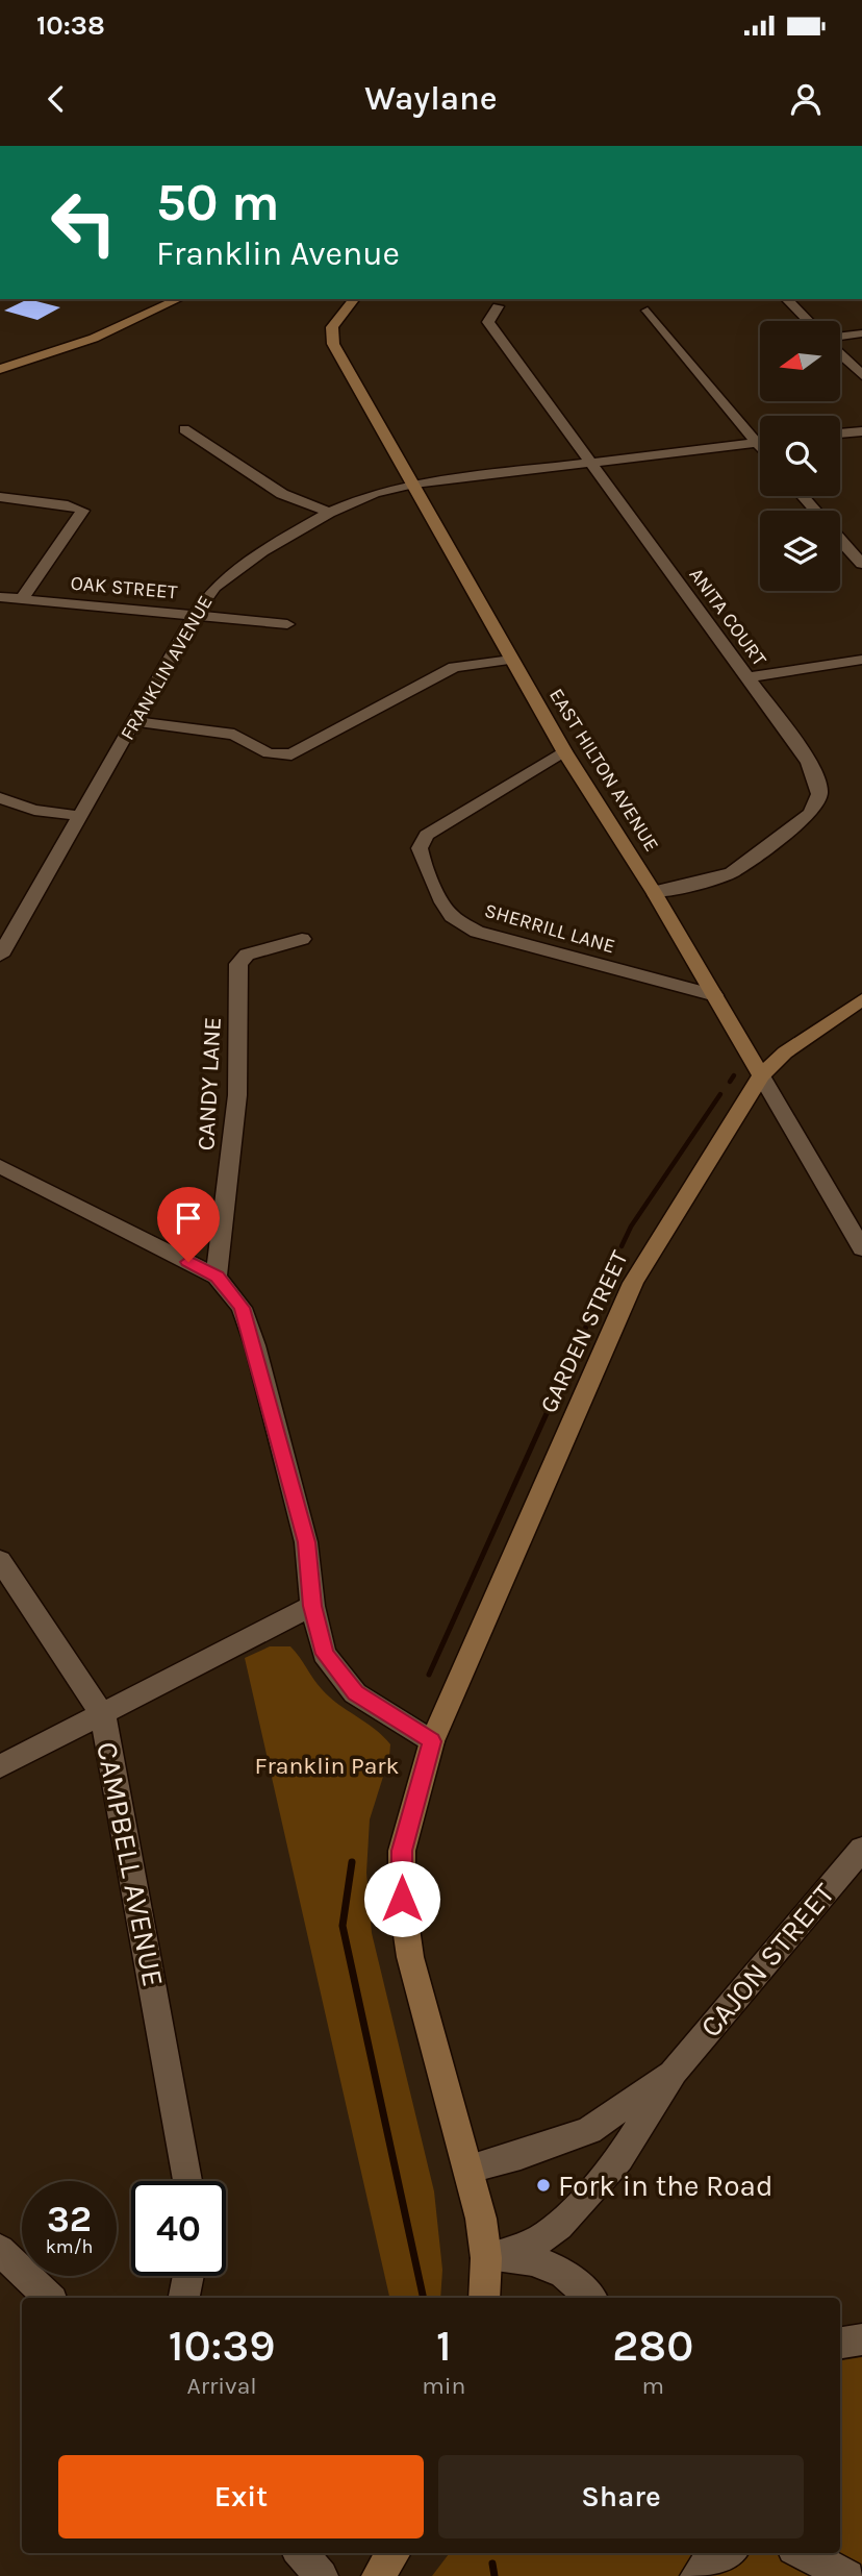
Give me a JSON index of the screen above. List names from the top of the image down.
{
  "streets": {
    "street": [
      "OAK STREET",
      "ANITA COURT",
      "FRANKLIN AVENUE",
      "EAST HILTON AVENUE",
      "SHERRILL LANE",
      "CANDY LANE",
      "GARDEN STREET",
      "CAMPBELL AVENUE",
      "CAJON STREET"
    ]
  },
  "crossings": [
    ["OAK STREET", "FRANKLIN AVENUE"],
    ["ANITA COURT", "FRANKLIN AVENUE"],
    ["ANITA COURT", "EAST HILTON AVENUE"],
    ["FRANKLIN AVENUE", "EAST HILTON AVENUE"],
    ["EAST HILTON AVENUE", "SHERRILL LANE"],
    ["EAST HILTON AVENUE", "GARDEN STREET"]
  ],
  "parks": ["Franklin Park"],
  "places": ["Fork in the Road"],
  "north": "left",
  "page": {
    "status": "10:38",
    "header": "Waylane",
    "turn": ["50 m", "Franklin Avenue"],
    "speed": "32 km/h",
    "limit": "40",
    "eta": [
      "10:39",
      "Arrival",
      "1",
      "min",
      "280",
      "m"
    ],
    "buttons": ["Exit", "Share"]
  }
}
